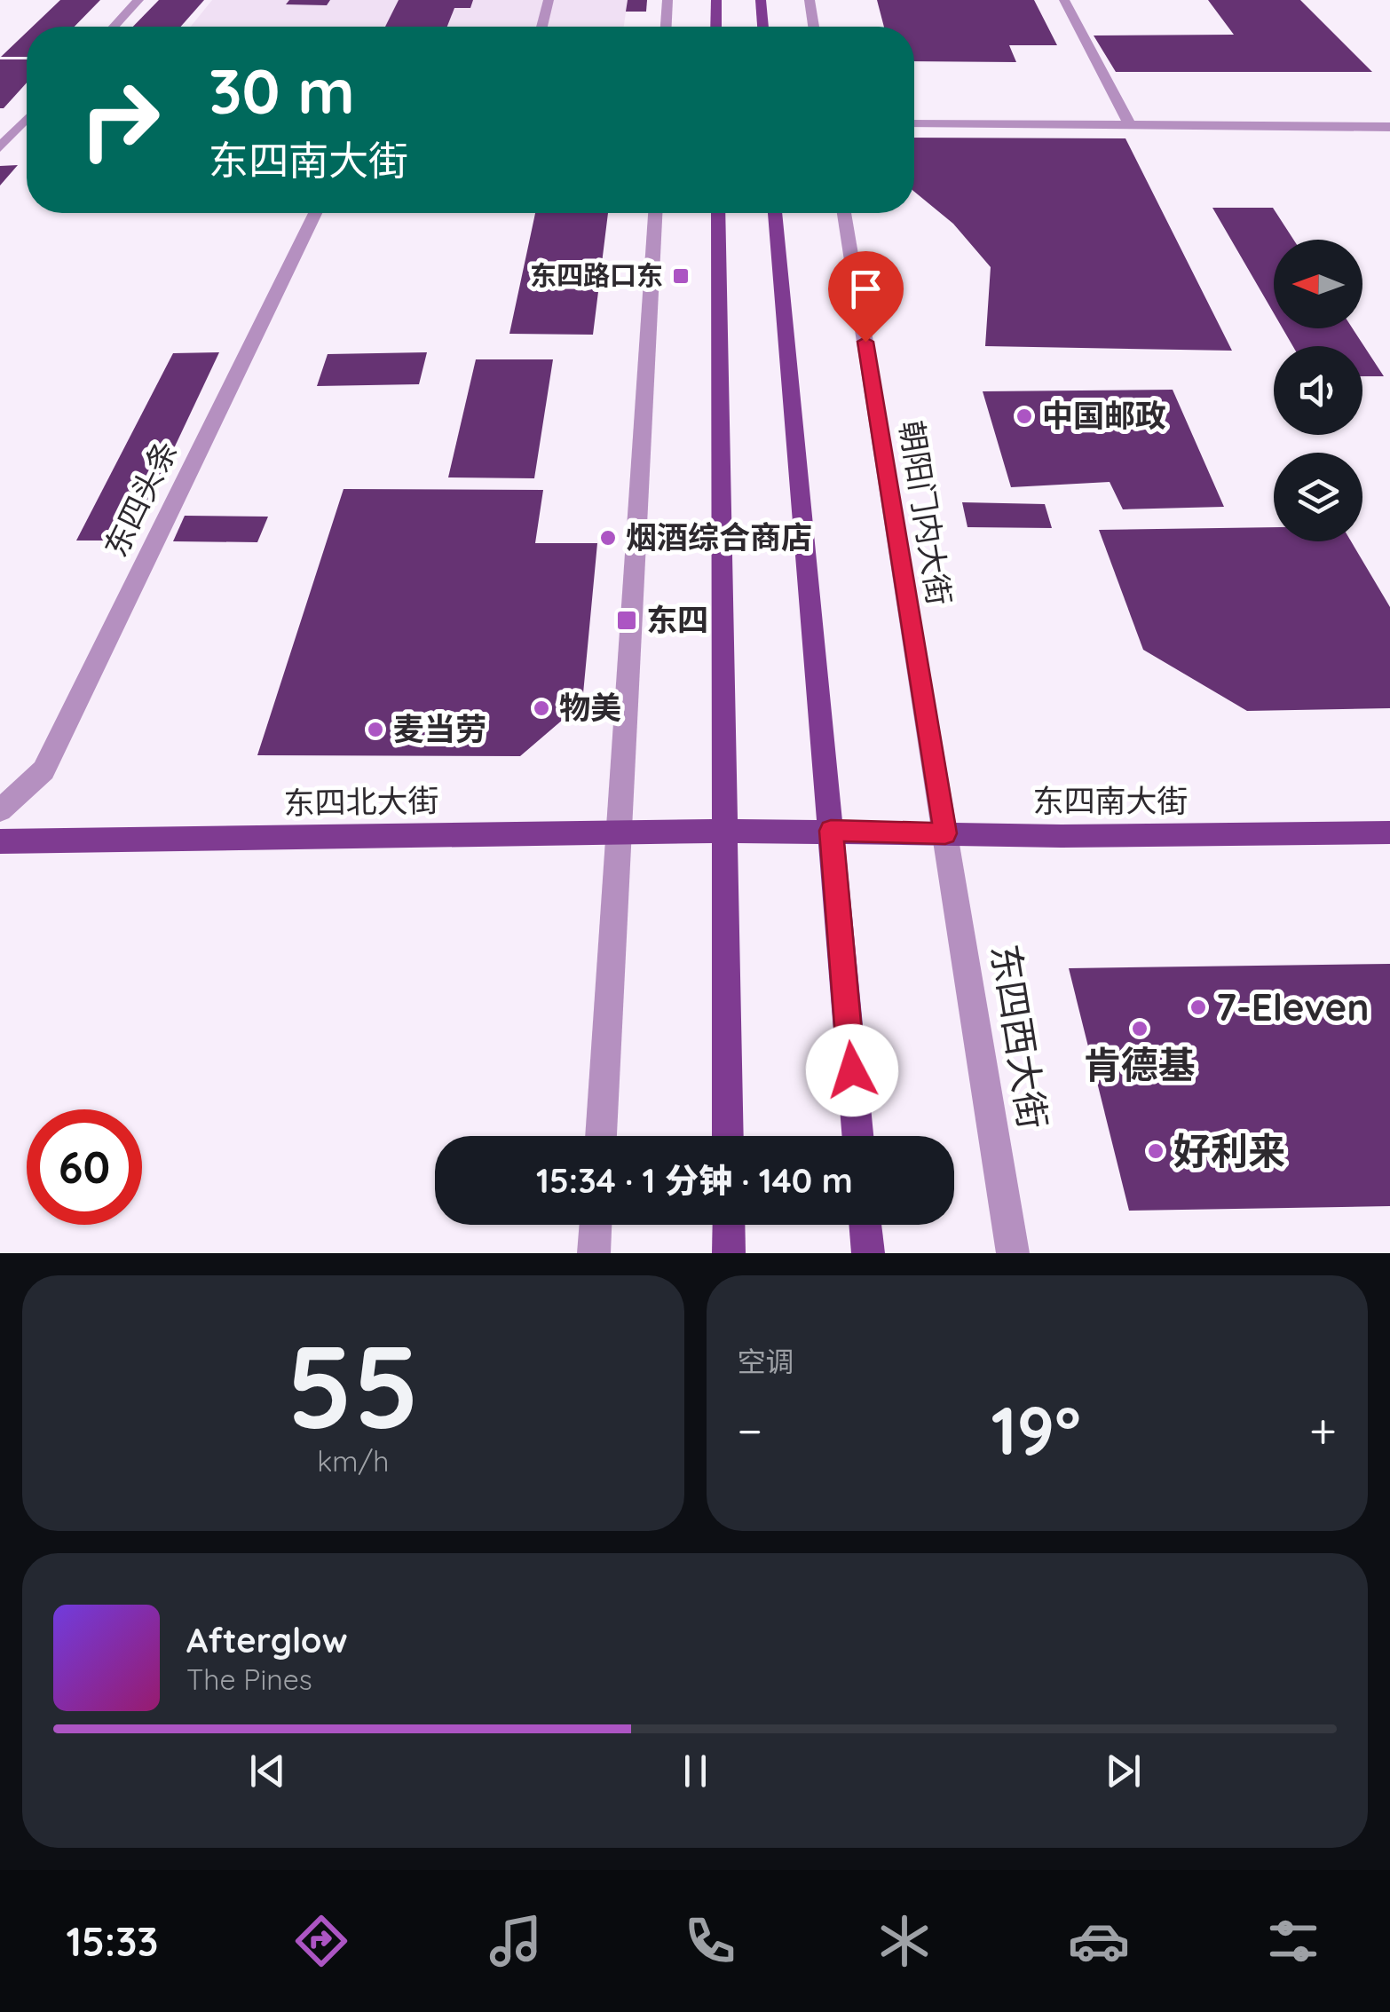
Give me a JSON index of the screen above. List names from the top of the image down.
{
  "streets": {
    "main road": ["东四南大街", "东四北大街"],
    "street": ["东四头条", "朝阳门内大街", "东四西大街"]
  },
  "crossings": [
    ["朝阳门内大街", "东四南大街"],
    ["朝阳门内大街", "东四西大街"],
    ["东四南大街", "东四北大街"],
    ["东四南大街", "东四西大街"]
  ],
  "places": {
    "transit": ["东四路口东", "东四"],
    "other": [
      "中国邮政",
      "烟酒综合商店",
      "物美",
      "麦当劳",
      "7-Eleven",
      "肯德基",
      "好利来"
    ]
  },
  "north": "left",
  "page": {
    "turn": ["30 m", "东四南大街"],
    "limit": "60",
    "trip": "15:34 · 1 分钟 · 140 m",
    "tile": [
      ["55", "km/h"],
      "空调"
    ],
    "heat": ["−", "19°", "+"],
    "song": ["Afterglow", "The Pines"],
    "tabs": "15:33"
  }
}
